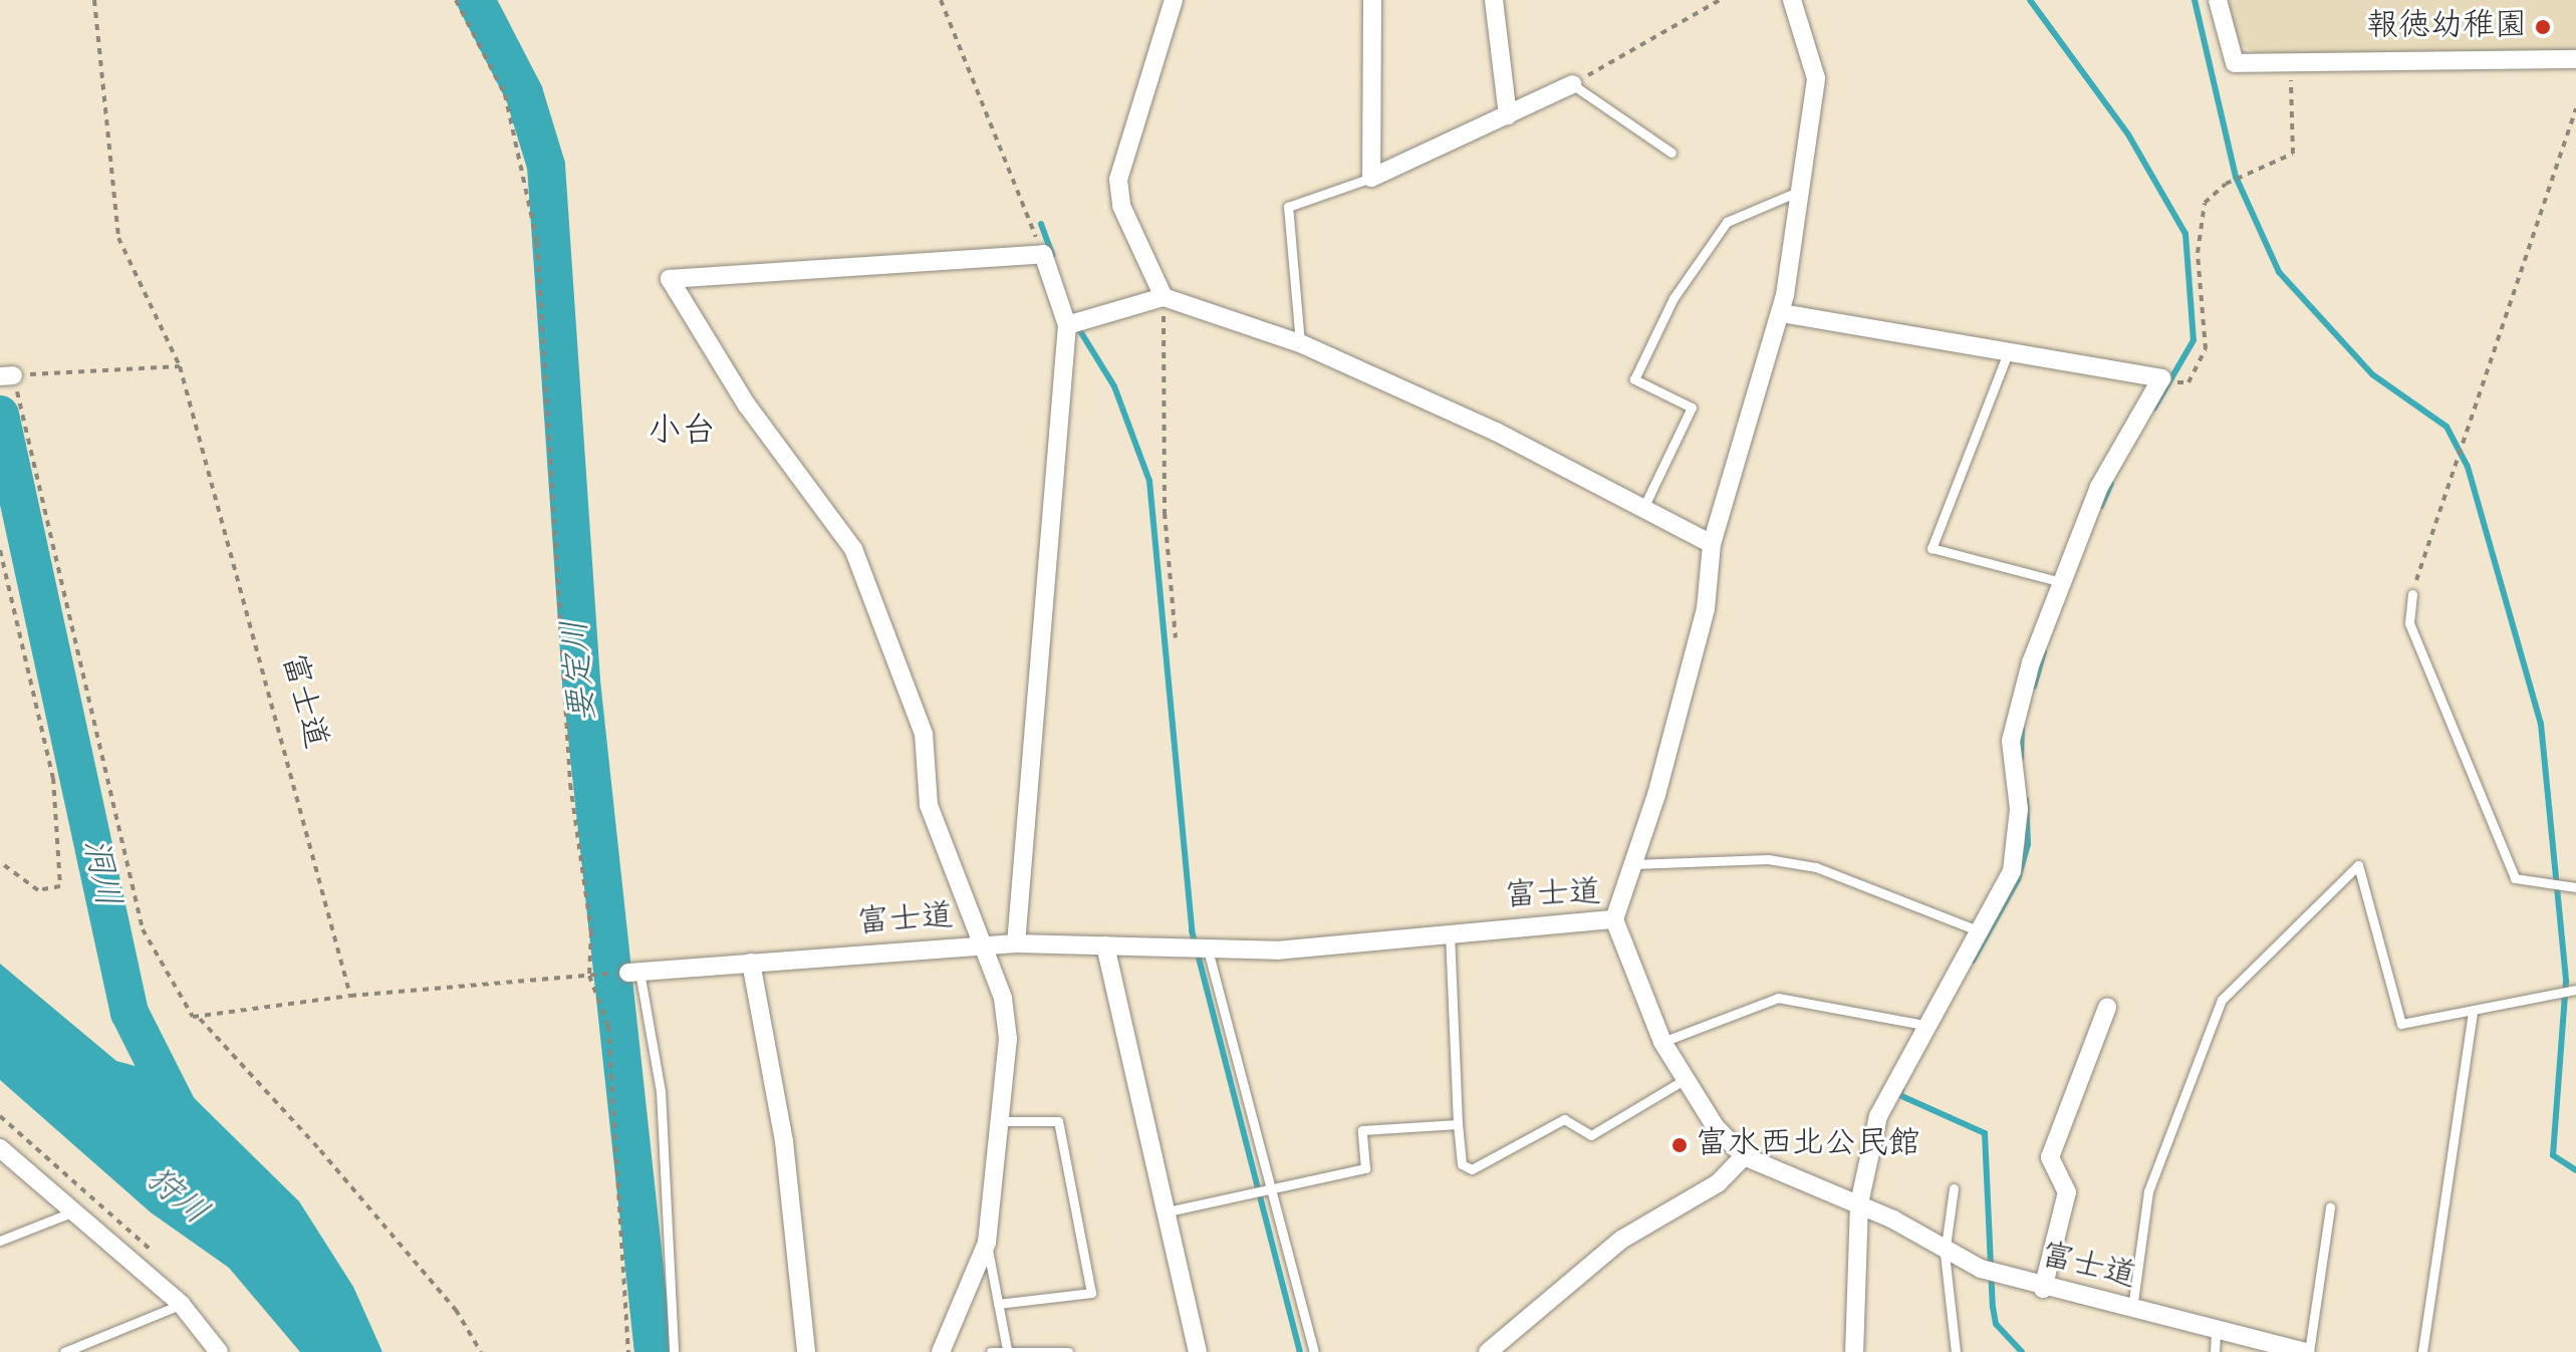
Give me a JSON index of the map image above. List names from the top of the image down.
{
  "streets": {
    "street": ["富士道"]
  },
  "districts": ["小台"],
  "water": ["要定川", "洞川", "狩川"],
  "places": ["報徳幼稚園", "富水西北公民館"]
}
